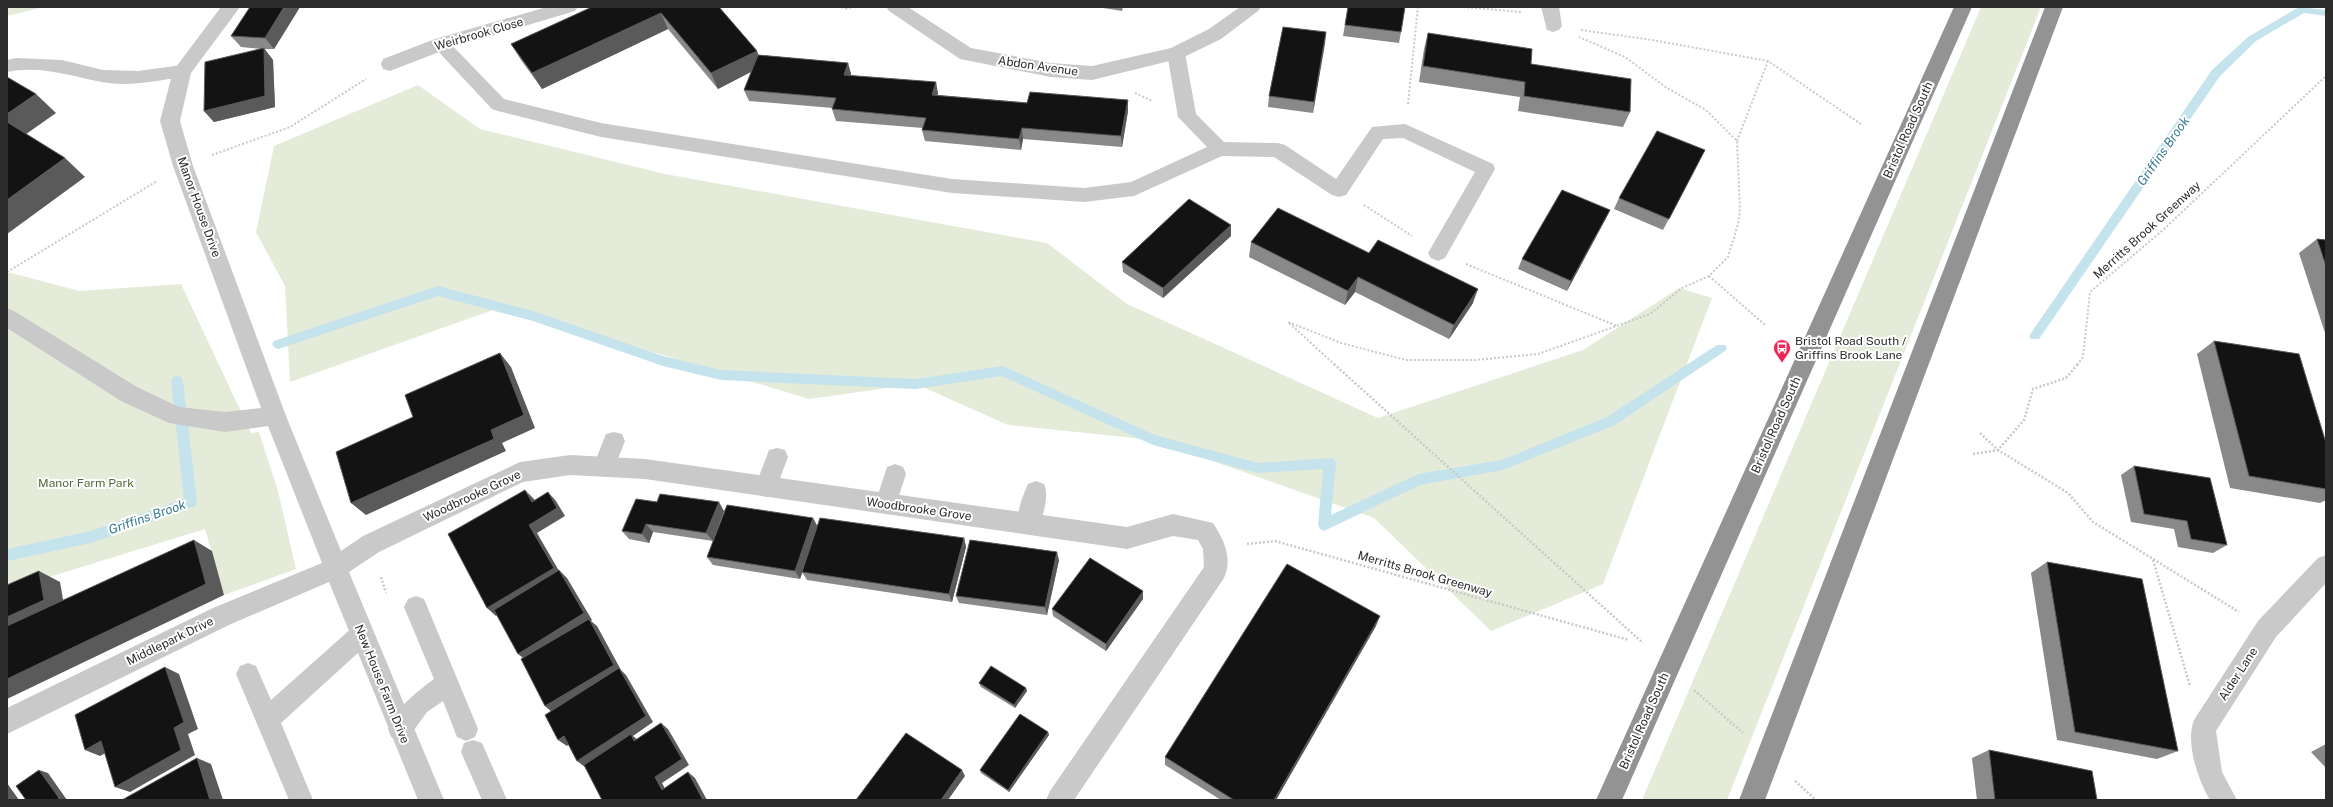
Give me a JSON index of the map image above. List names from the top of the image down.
{
  "streets": {
    "highway": ["Bristol Road South"],
    "street": [
      "Weirbrook Close",
      "Abdon Avenue",
      "Manor House Drive",
      "Woodbrooke Grove",
      "Middlepark Drive",
      "Alder Lane",
      "New House Farm Drive"
    ],
    "path": ["Merritts Brook Greenway"]
  },
  "crossings": [
    ["Manor House Drive", "Woodbrooke Grove"],
    ["Manor House Drive", "Middlepark Drive"],
    ["Manor House Drive", "New House Farm Drive"],
    ["Merritts Brook Greenway", "Woodbrooke Grove"],
    ["Woodbrooke Grove", "Middlepark Drive"],
    ["Woodbrooke Grove", "New House Farm Drive"],
    ["Middlepark Drive", "New House Farm Drive"]
  ],
  "water": ["Griffins Brook"],
  "parks": ["Manor Farm Park"],
  "places": {
    "bus stop": ["Bristol Road South / Griffins Brook Lane"]
  }
}
